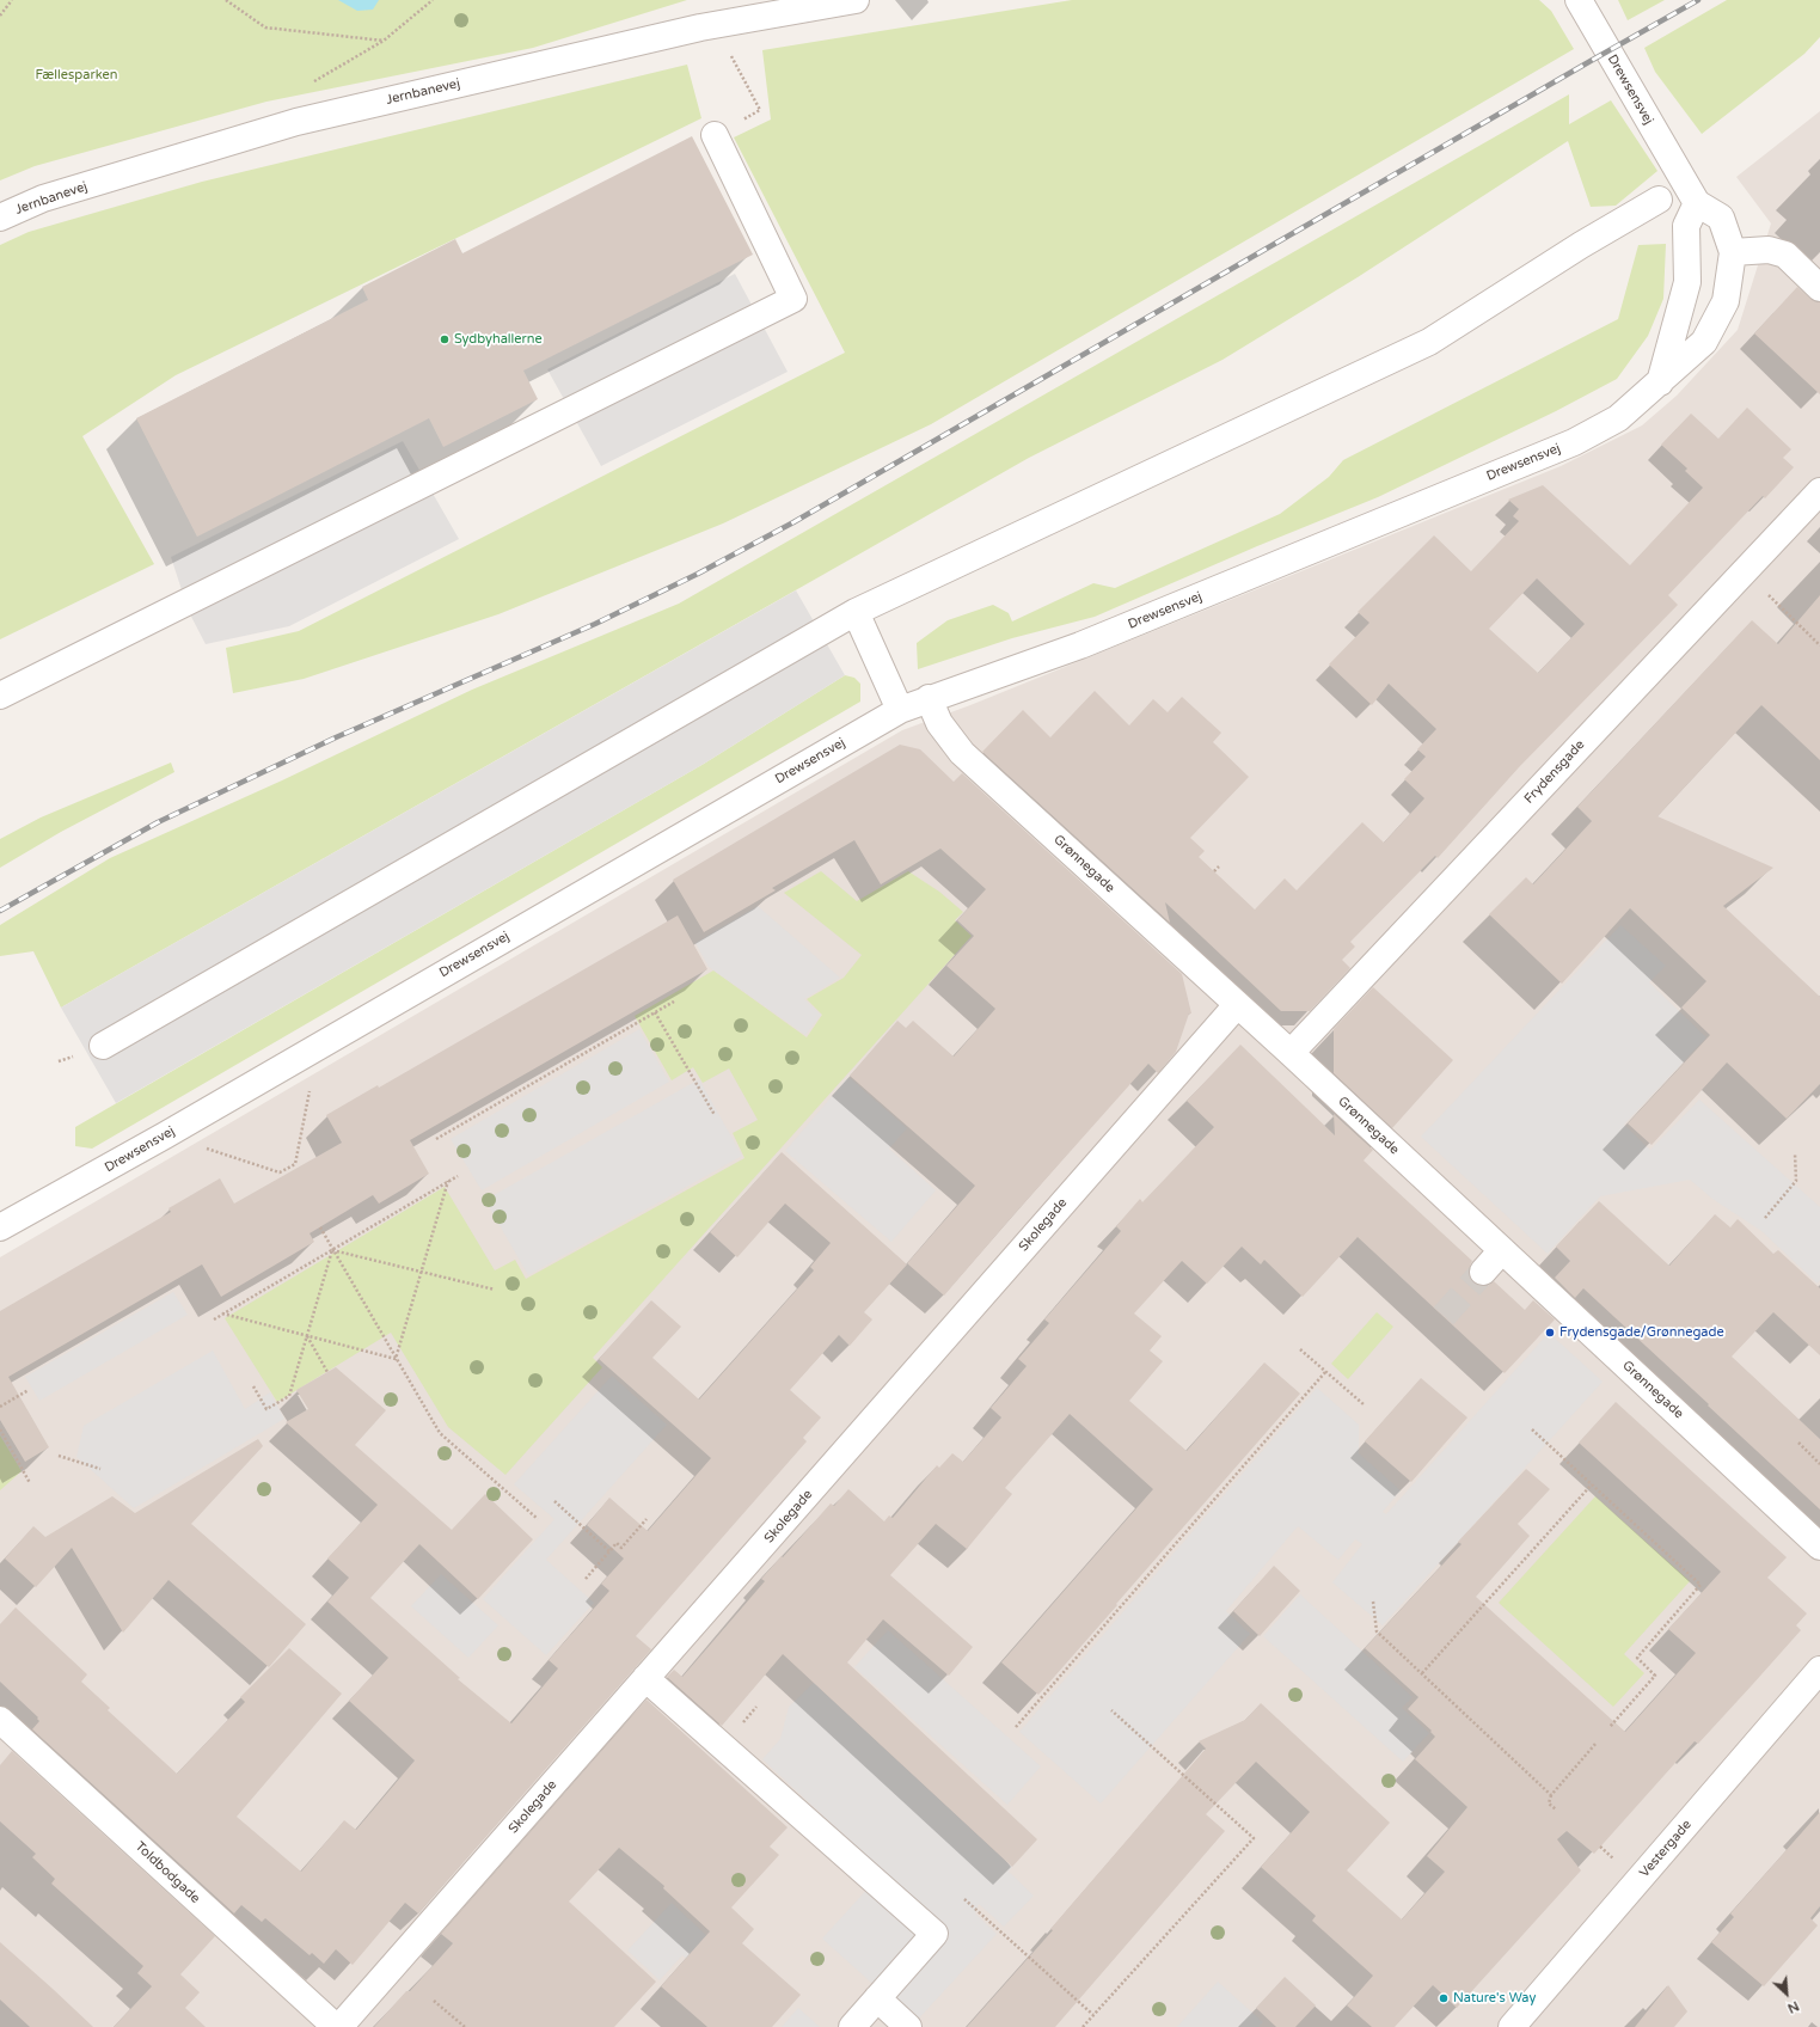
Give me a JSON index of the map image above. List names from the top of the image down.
{
  "streets": {
    "street": [
      "Drewsensvej",
      "Jernbanevej",
      "Frydensgade",
      "Grønnegade",
      "Skolegade",
      "Vestergade",
      "Toldbodgade"
    ]
  },
  "crossings": [
    ["Drewsensvej", "Grønnegade"],
    ["Frydensgade", "Grønnegade"],
    ["Grønnegade", "Skolegade"]
  ],
  "parks": ["Fællesparken"],
  "places": ["Sydbyhallerne", "Frydensgade/Grønnegade", "Nature's Way"],
  "north": "bottom right"
}
